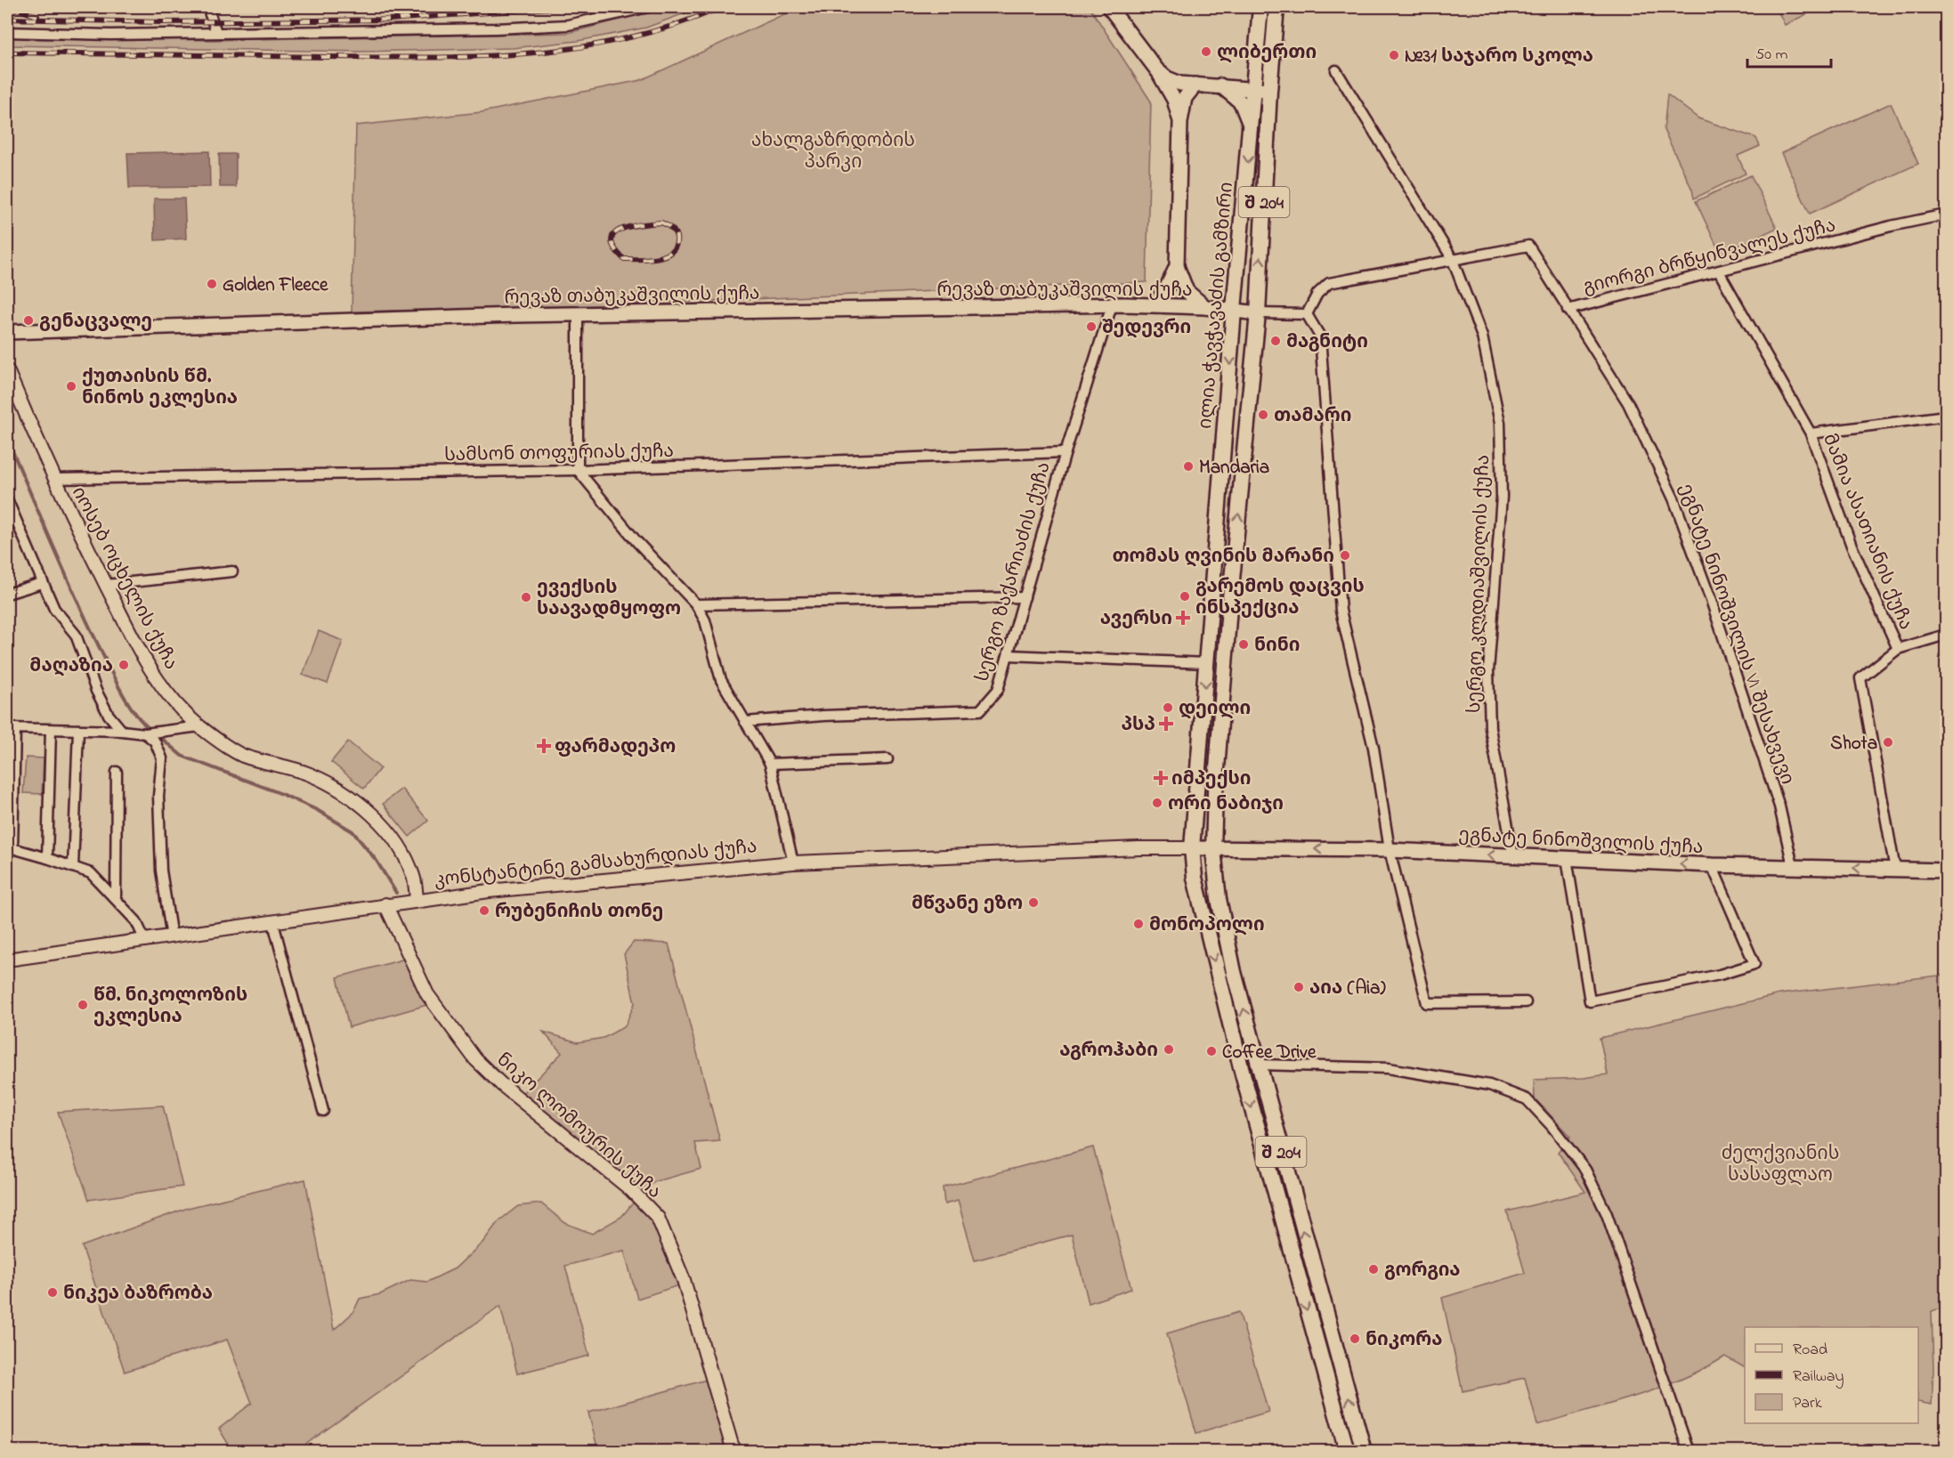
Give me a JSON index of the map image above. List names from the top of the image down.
{
  "streets": {
    "main road": [
      "შ 204",
      "რევაზ თაბუკაშვილის ქუჩა",
      "ილია ჭავჭავაძის გამზირი",
      "ეგნატე ნინოშვილის ქუჩა"
    ],
    "street": [
      "გიორგი ბრწყინვალეს ქუჩა",
      "სამსონ თოფურიას ქუჩა",
      "მამია ასათიანის ქუჩა",
      "სერგო ზაქარიაძის ქუჩა",
      "იოსებ ოცხელის ქუჩა",
      "სერგო კლდიაშვილის ქუჩა",
      "ეგნატე ნინოშვილის VI შესახვევი",
      "კონსტანტინე გამსახურდიას ქუჩა",
      "ნიკო ლომოურის ქუჩა"
    ]
  },
  "crossings": [
    ["გიორგი ბრწყინვალეს ქუჩა", "მამია ასათიანის ქუჩა"],
    ["გიორგი ბრწყინვალეს ქუჩა", "სერგო კლდიაშვილის ქუჩა"],
    ["გიორგი ბრწყინვალეს ქუჩა", "ეგნატე ნინოშვილის VI შესახვევი"],
    ["რევაზ თაბუკაშვილის ქუჩა", "ილია ჭავჭავაძის გამზირი"],
    ["რევაზ თაბუკაშვილის ქუჩა", "სერგო ზაქარიაძის ქუჩა"],
    ["ილია ჭავჭავაძის გამზირი", "ეგნატე ნინოშვილის ქუჩა"],
    ["ილია ჭავჭავაძის გამზირი", "კონსტანტინე გამსახურდიას ქუჩა"],
    ["სამსონ თოფურიას ქუჩა", "სერგო ზაქარიაძის ქუჩა"],
    ["სამსონ თოფურიას ქუჩა", "იოსებ ოცხელის ქუჩა"],
    ["მამია ასათიანის ქუჩა", "ეგნატე ნინოშვილის ქუჩა"],
    ["იოსებ ოცხელის ქუჩა", "კონსტანტინე გამსახურდიას ქუჩა"],
    ["სერგო კლდიაშვილის ქუჩა", "ეგნატე ნინოშვილის ქუჩა"],
    ["ეგნატე ნინოშვილის VI შესახვევი", "ეგნატე ნინოშვილის ქუჩა"],
    ["ეგნატე ნინოშვილის ქუჩა", "კონსტანტინე გამსახურდიას ქუჩა"],
    ["კონსტანტინე გამსახურდიას ქუჩა", "ნიკო ლომოურის ქუჩა"]
  ],
  "one_way": ["ეგნატე ნინოშვილის ქუჩა"],
  "parks": ["ახალგაზრდობის პარკი", "ძელქვიანის სასაფლაო"],
  "places": {
    "other": [
      "ლიბერთი",
      "№31 საჯარო სკოლა",
      "Golden Fleece",
      "გენაცვალე",
      "შედევრი",
      "მაგნიტი",
      "ქუთაისის წმ. ნინოს ეკლესია",
      "თამარი",
      "Mandaria",
      "თომას ღვინის მარანი",
      "გარემოს დაცვის ინსპექცია",
      "ევექსის საავადმყოფო",
      "ნინი",
      "მაღაზია",
      "დეილი",
      "Shota",
      "ორი ნაბიჯი",
      "მწვანე ეზო",
      "რუბენიჩის თონე",
      "მონოპოლი",
      "აია (Aia)",
      "წმ. ნიკოლოზის ეკლესია",
      "აგროჰაბი",
      "Coffee Drive",
      "გორგია",
      "ნიკეა ბაზრობა",
      "ნიკორა"
    ],
    "health": [
      "ავერსი",
      "პსპ",
      "ფარმადეპო",
      "იმპექსი"
    ]
  },
  "legend": ["Road", "Railway", "Park"],
  "scale_bar": "50 m"
}
